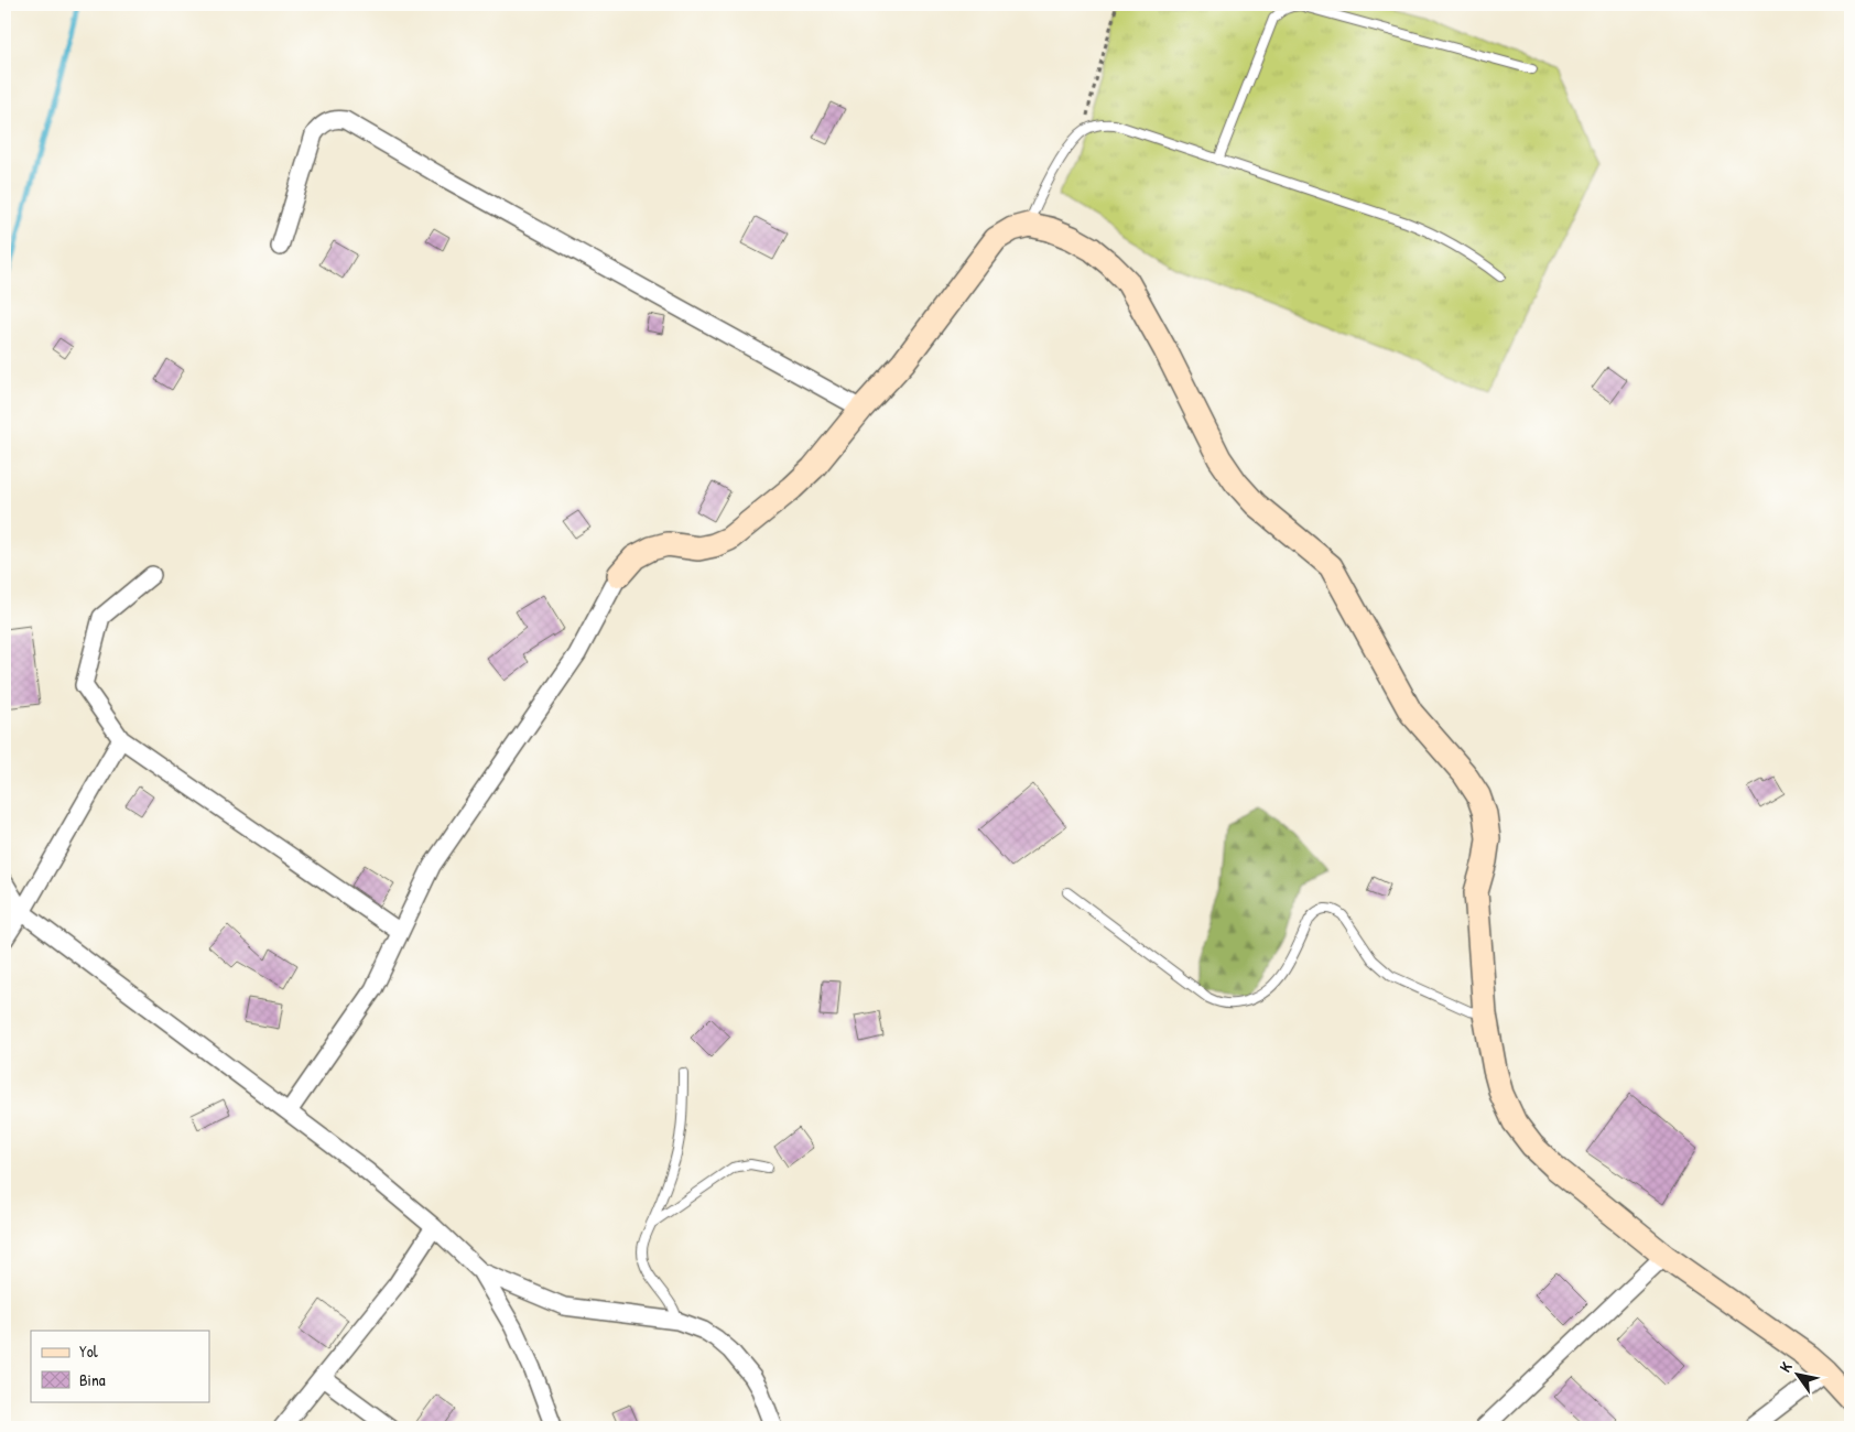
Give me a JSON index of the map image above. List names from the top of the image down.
{
  "legend": ["Yol", "Bina"],
  "north": "top left"
}
